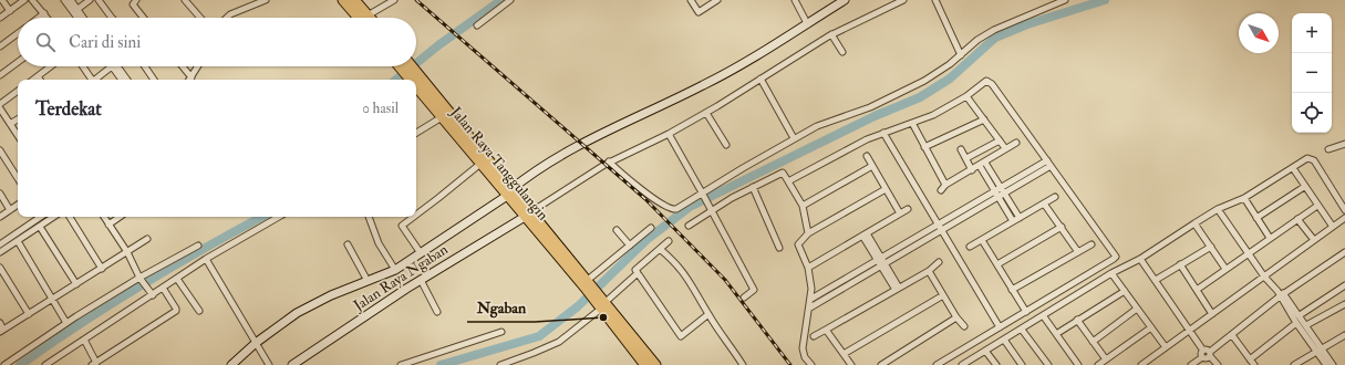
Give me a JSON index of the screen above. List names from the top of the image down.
{
  "streets": {
    "highway": ["Jalan Raya Tanggulangin"],
    "street": ["Jalan Raya Ngaban"]
  },
  "places": ["Ngaban"],
  "north": "bottom right",
  "page": {
    "map_buttons": ["+", "−"],
    "search": "Cari di sini",
    "heading": ["Terdekat", "0 hasil"]
  }
}
